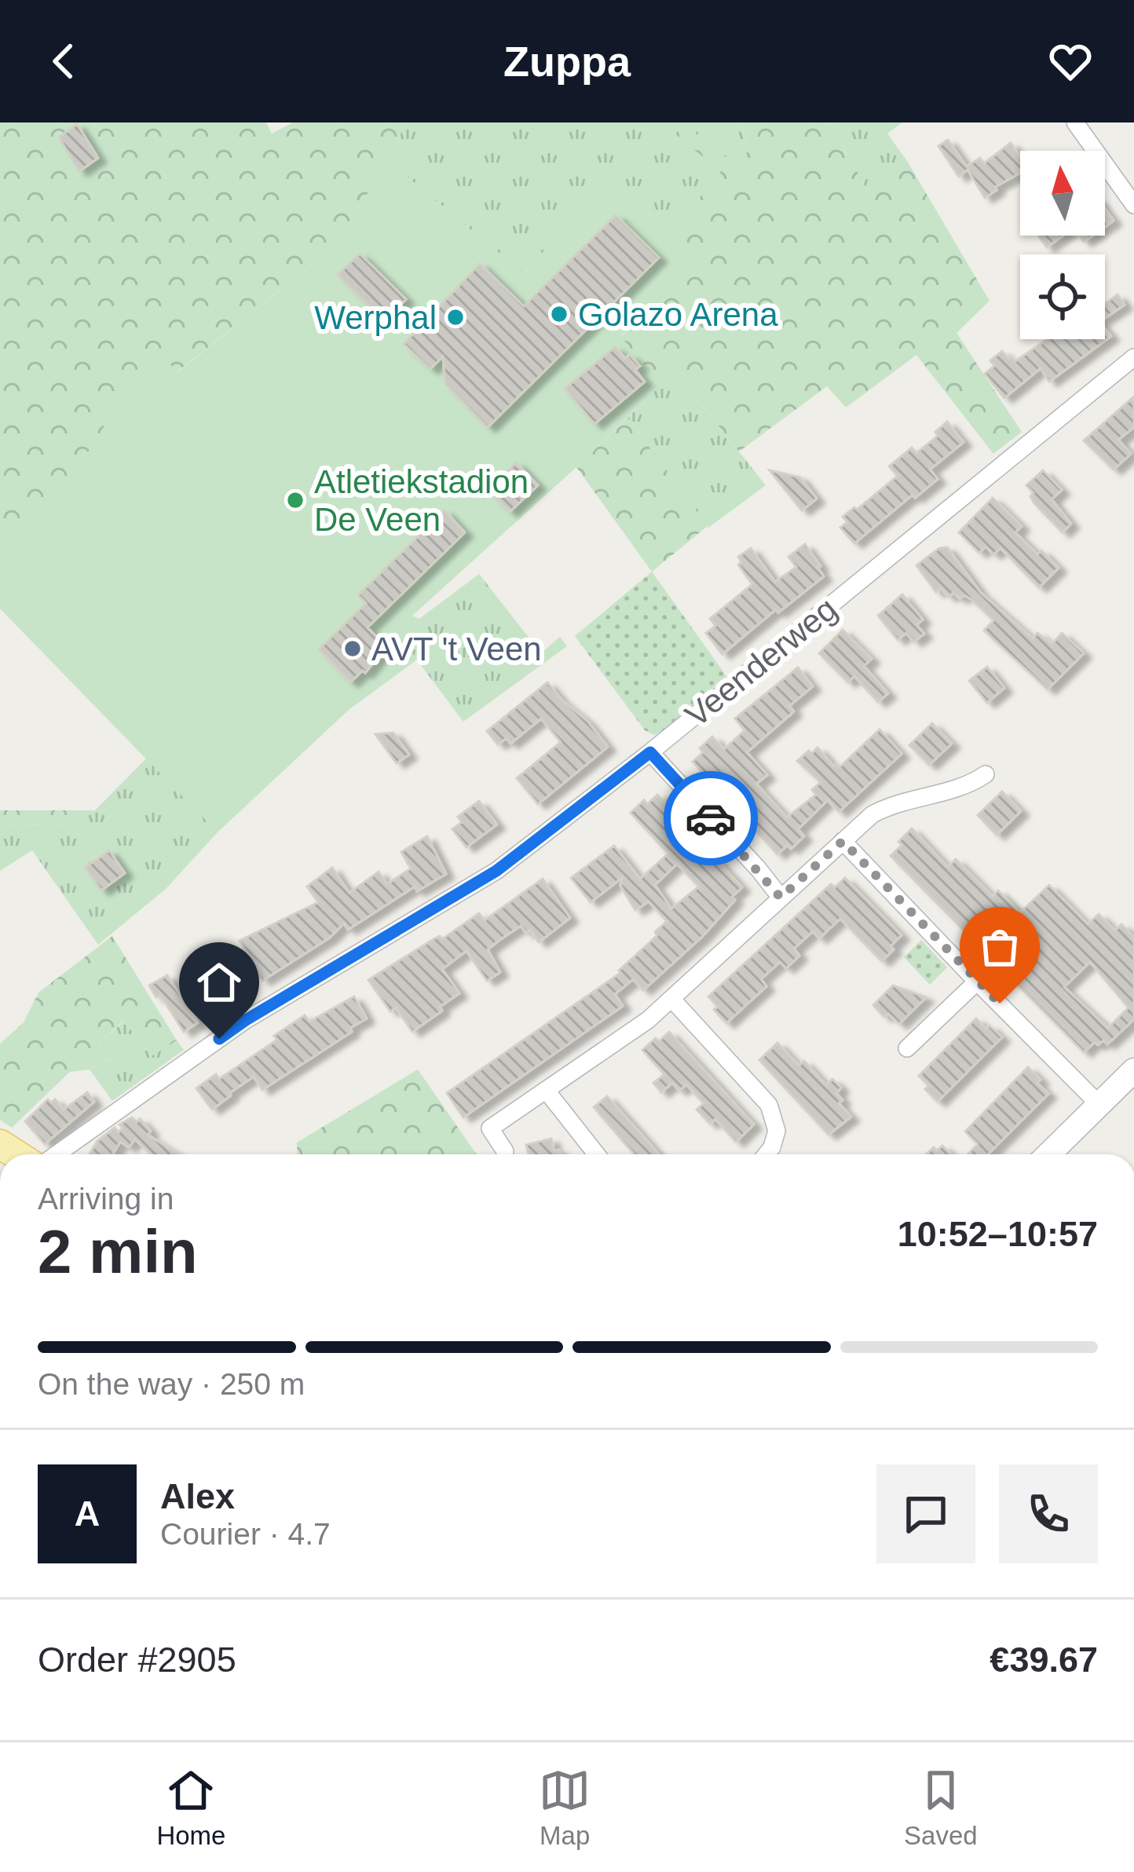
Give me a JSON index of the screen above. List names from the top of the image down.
{
  "streets": {
    "street": ["Veenderweg"]
  },
  "places": [
    "Golazo Arena",
    "Werphal",
    "Atletiekstadion De Veen",
    "AVT 't Veen"
  ],
  "north": "top",
  "page": {
    "header": "Zuppa",
    "heading": ["2 min", "Arriving in", "10:52–10:57"],
    "panel": [
      "Alex",
      "Courier · 4.7",
      "Order #2905",
      "€39.67"
    ],
    "bar": "On the way · 250 m",
    "round": "A",
    "tabs": ["Home", "Map", "Saved"]
  }
}
